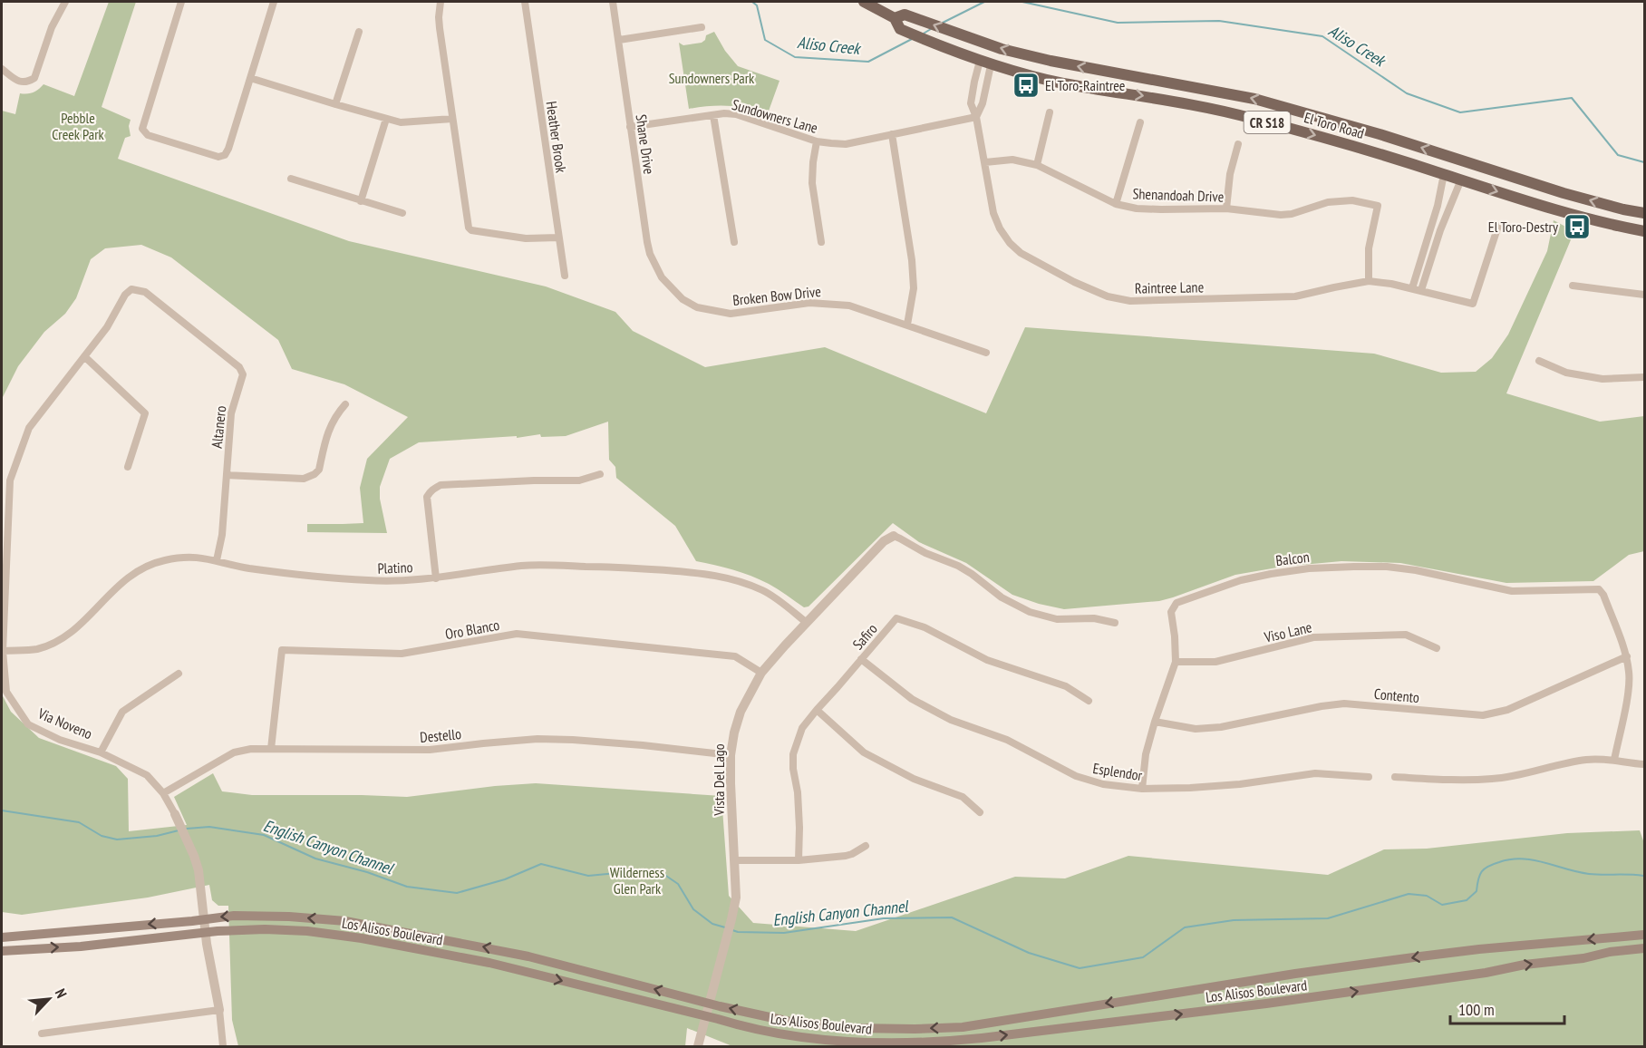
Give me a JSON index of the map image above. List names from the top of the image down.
{
  "streets": {
    "main road": ["CR S18", "El Toro Road", "Los Alisos Boulevard"],
    "street": [
      "Sundowners Lane",
      "Heather Brook",
      "Shane Drive",
      "Shenandoah Drive",
      "Raintree Lane",
      "Broken Bow Drive",
      "Altanero",
      "Balcon",
      "Platino",
      "Oro Blanco",
      "Viso Lane",
      "Safiro",
      "Contento",
      "Via Noveno",
      "Destello",
      "Esplendor",
      "Vista Del Lago"
    ]
  },
  "crossings": [
    ["Sundowners Lane", "Shane Drive"],
    ["Sundowners Lane", "Raintree Lane"],
    ["El Toro Road", "Raintree Lane"],
    ["Shane Drive", "Broken Bow Drive"],
    ["Shenandoah Drive", "Raintree Lane"],
    ["Altanero", "Platino"],
    ["Altanero", "Via Noveno"],
    ["Balcon", "Viso Lane"],
    ["Balcon", "Contento"],
    ["Balcon", "Esplendor"],
    ["Platino", "Via Noveno"],
    ["Platino", "Vista Del Lago"],
    ["Oro Blanco", "Destello"],
    ["Oro Blanco", "Vista Del Lago"],
    ["Safiro", "Esplendor"],
    ["Via Noveno", "Destello"],
    ["Via Noveno", "Los Alisos Boulevard"],
    ["Destello", "Vista Del Lago"],
    ["Vista Del Lago", "Los Alisos Boulevard"]
  ],
  "water": ["Aliso Creek", "English Canyon Channel"],
  "parks": ["Sundowners Park", "Pebble Creek Park", "Wilderness Glen Park"],
  "places": {
    "bus stop": ["El Toro-Raintree", "El Toro-Destry"]
  },
  "scale_bar": "100 m",
  "north": "top right"
}
